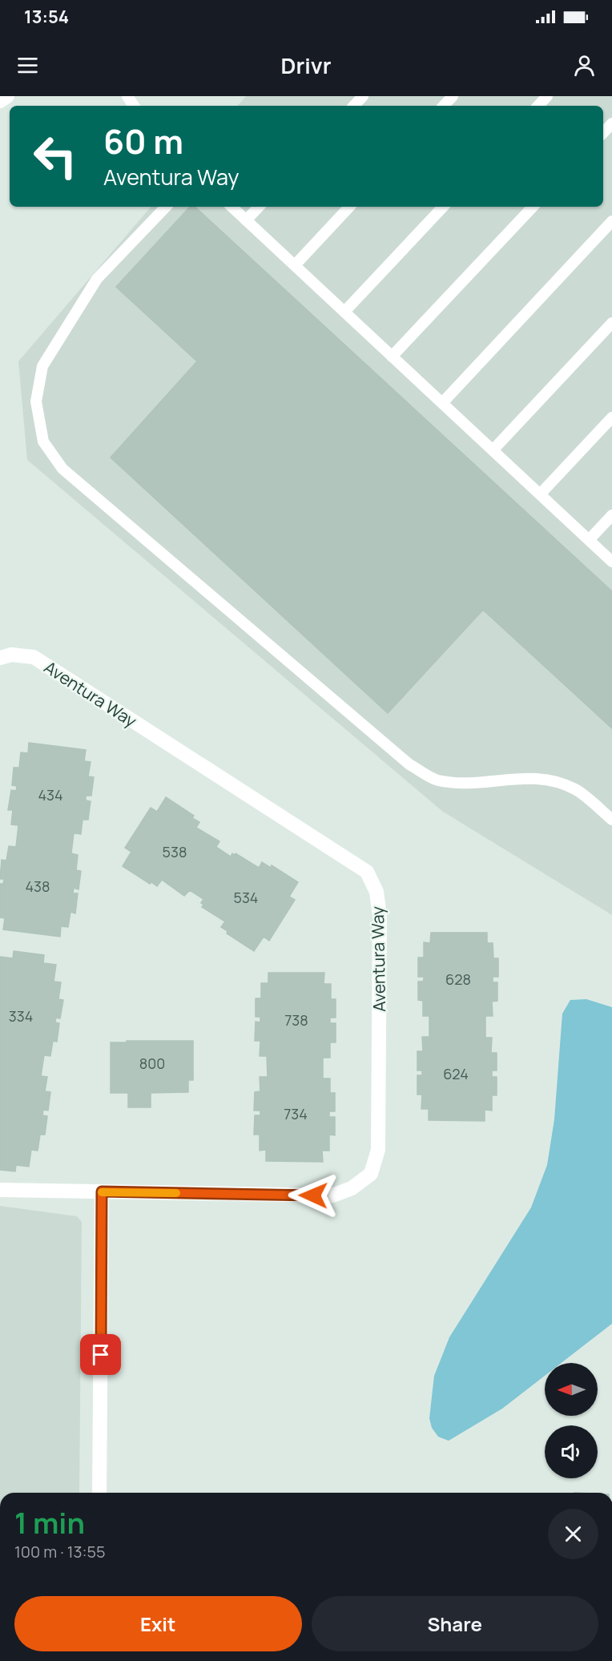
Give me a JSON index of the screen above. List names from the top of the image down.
{
  "streets": {
    "street": ["Aventura Way"]
  },
  "house_numbers": [
    "434",
    "538",
    "438",
    "534",
    "628",
    "334",
    "738",
    "800",
    "624",
    "734"
  ],
  "north": "left",
  "page": {
    "status": "13:54",
    "header": "Drivr",
    "turn": ["60 m", "Aventura Way"],
    "heading": ["1 min", "100 m · 13:55"],
    "buttons": ["Exit", "Share"]
  }
}
